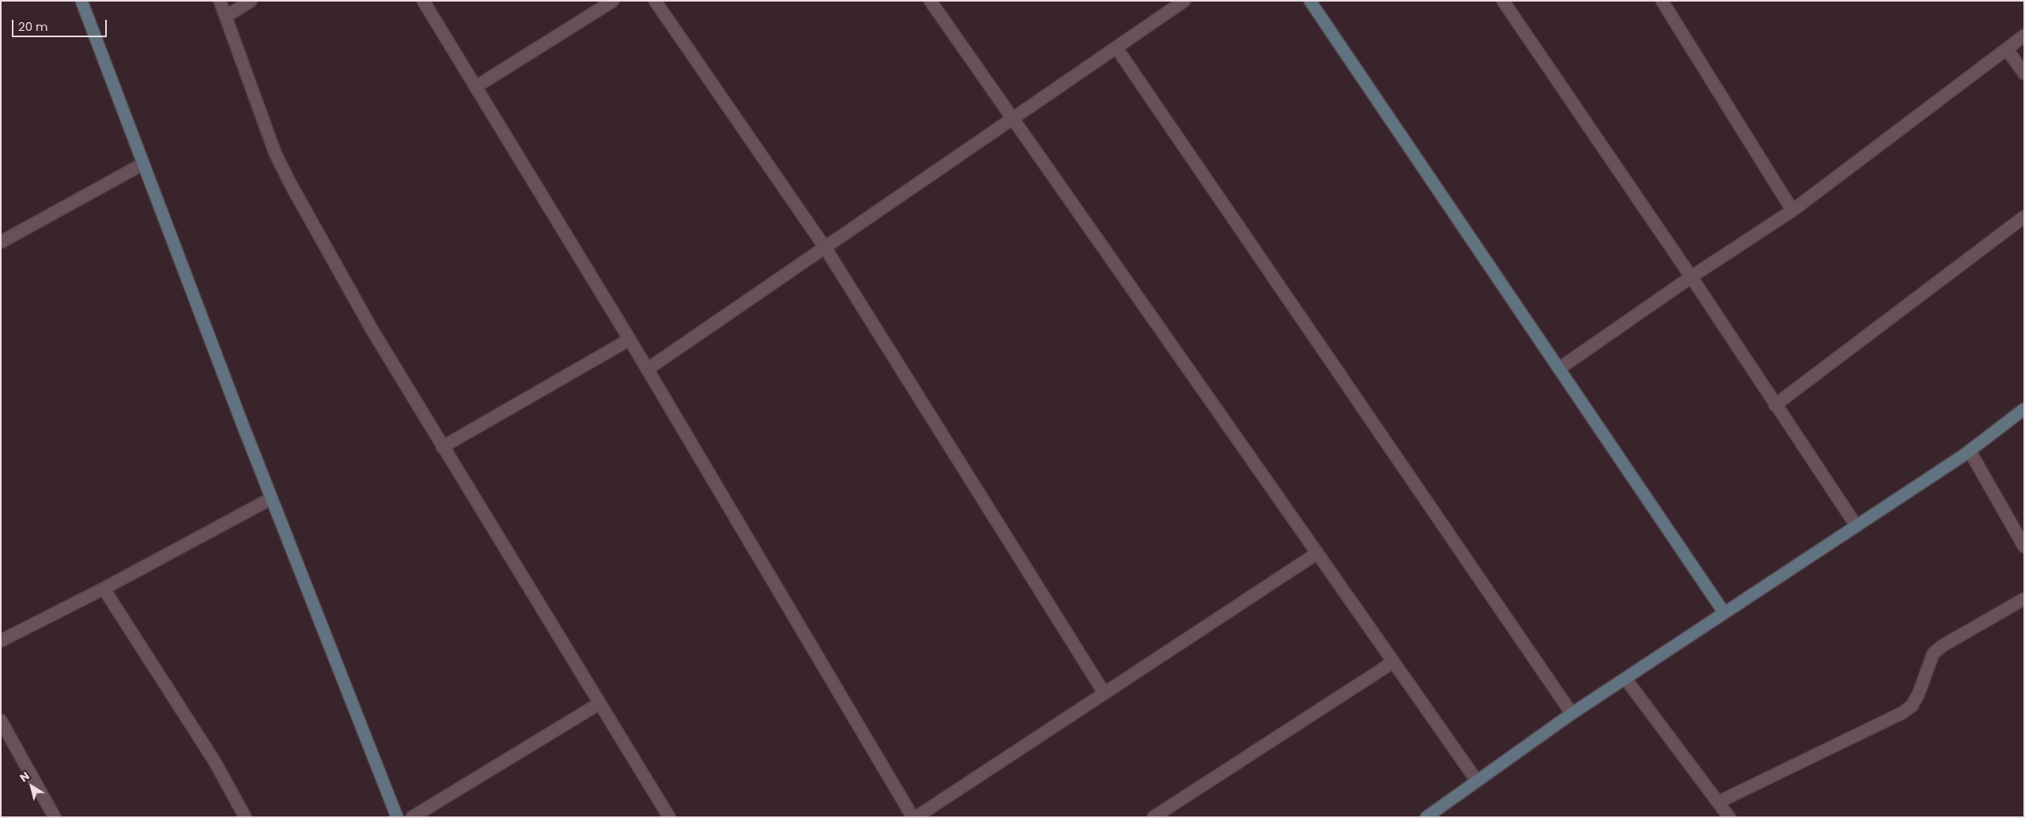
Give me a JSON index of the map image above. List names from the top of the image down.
{
  "scale_bar": "20 m",
  "north": "top left"
}
